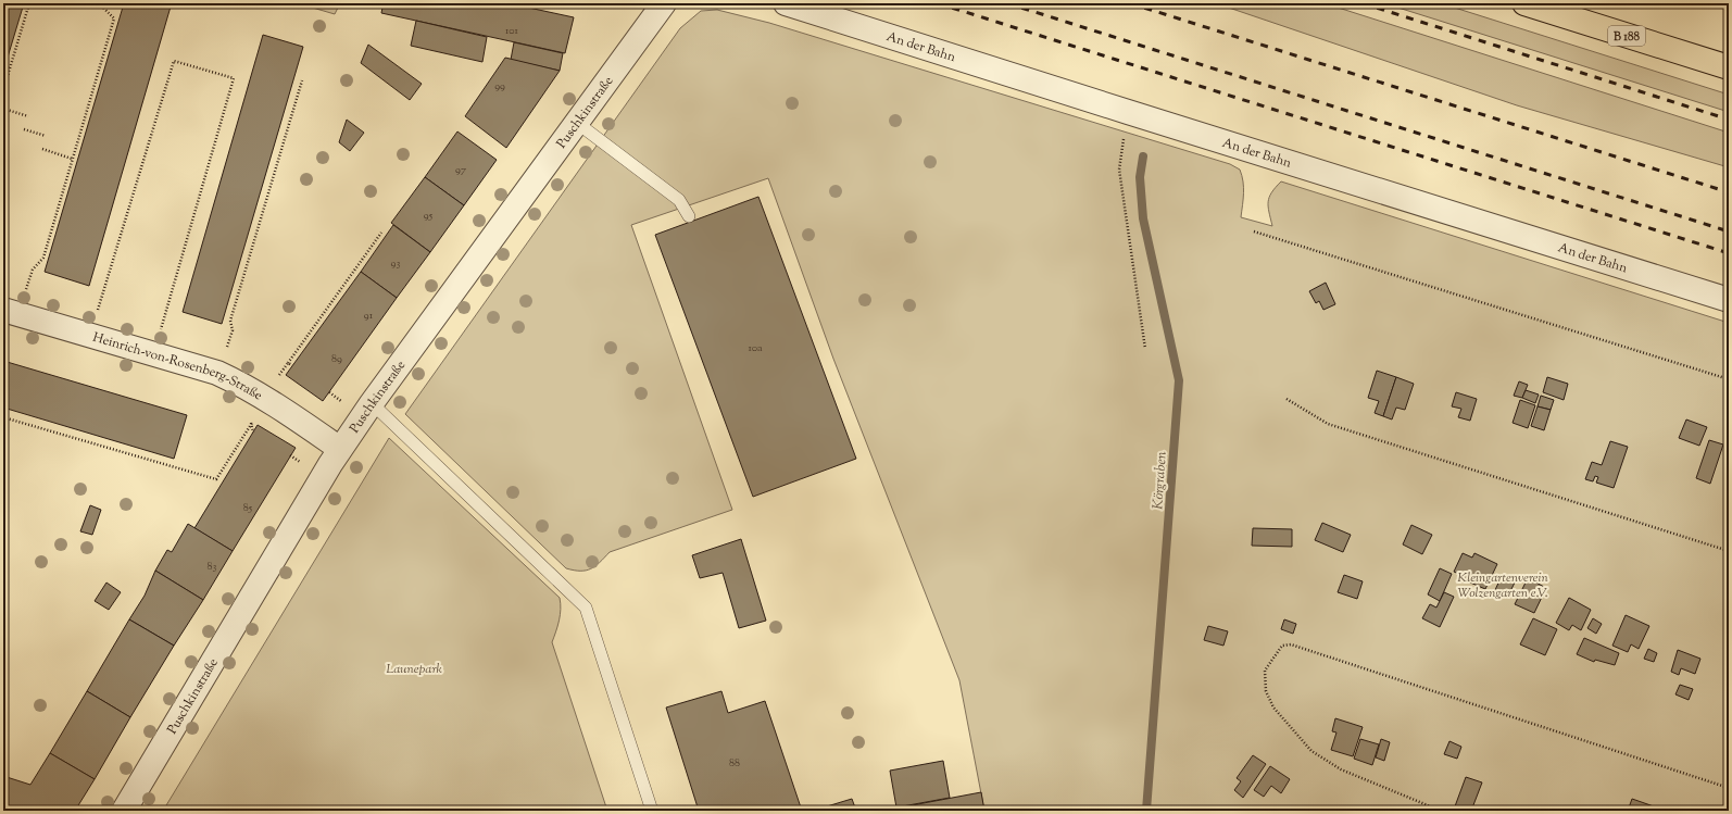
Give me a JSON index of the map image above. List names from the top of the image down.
{
  "streets": {
    "main road": ["B 188"],
    "street": ["An der Bahn", "Puschkinstraße", "Heinrich-von-Rosenberg-Straße"]
  },
  "crossings": [
    ["Puschkinstraße", "Heinrich-von-Rosenberg-Straße"]
  ],
  "water": ["Körgraben"],
  "parks": ["Kleingartenverein Wolzengarten e.V.", "Launepark"],
  "house_numbers": [
    "101",
    "99",
    "97",
    "95",
    "93",
    "91",
    "10a",
    "89",
    "85",
    "83",
    "88"
  ]
}
